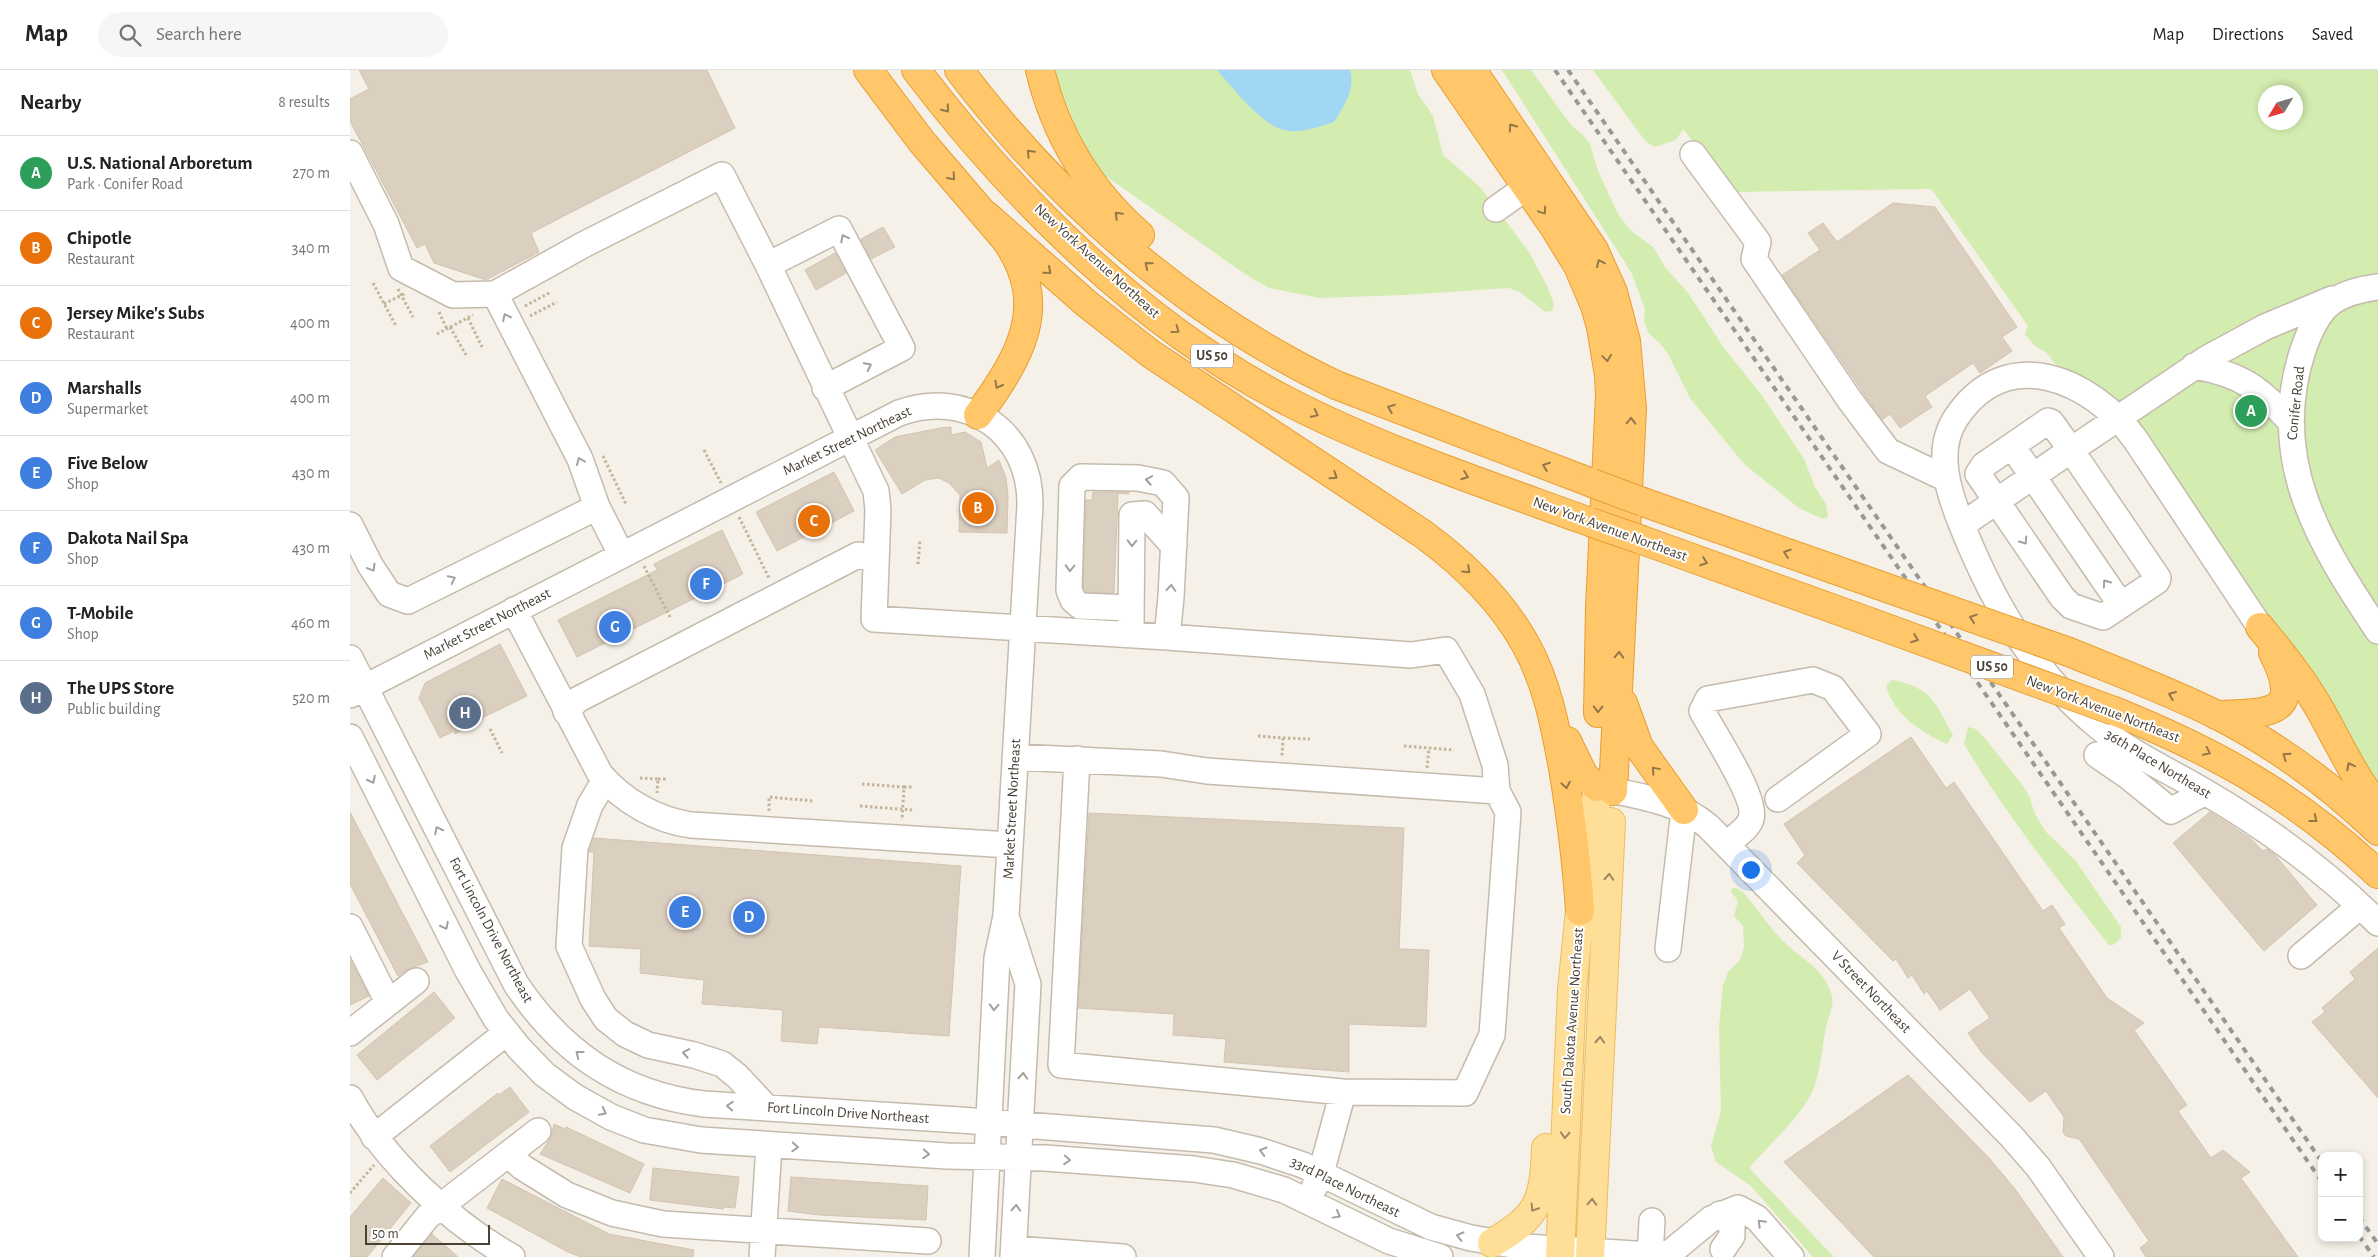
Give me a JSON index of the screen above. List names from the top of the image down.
{
  "streets": {
    "highway": ["New York Avenue Northeast", "US 50"],
    "main road": ["South Dakota Avenue Northeast"],
    "street": [
      "Conifer Road",
      "Market Street Northeast",
      "36th Place Northeast",
      "Fort Lincoln Drive Northeast",
      "V Street Northeast",
      "33rd Place Northeast"
    ]
  },
  "crossings": [
    ["Market Street Northeast", "Fort Lincoln Drive Northeast"],
    ["Market Street Northeast", "33rd Place Northeast"],
    ["Fort Lincoln Drive Northeast", "33rd Place Northeast"],
    ["V Street Northeast", "South Dakota Avenue Northeast"],
    ["South Dakota Avenue Northeast", "33rd Place Northeast"]
  ],
  "scale_bar": "50 m",
  "north": "bottom left",
  "page": {
    "header": "Map",
    "search": "Search here",
    "nav": ["Map", "Directions", "Saved"],
    "heading": ["Nearby", "8 results"],
    "list": [
      {
        "mark": "A",
        "name": "U.S. National Arboretum",
        "note": "Park · Conifer Road",
        "value": "270 m"
      },
      {
        "mark": "B",
        "name": "Chipotle",
        "note": "Restaurant",
        "value": "340 m"
      },
      {
        "mark": "C",
        "name": "Jersey Mike's Subs",
        "note": "Restaurant",
        "value": "400 m"
      },
      {
        "mark": "D",
        "name": "Marshalls",
        "note": "Supermarket",
        "value": "400 m"
      },
      {
        "mark": "E",
        "name": "Five Below",
        "note": "Shop",
        "value": "430 m"
      },
      {
        "mark": "F",
        "name": "Dakota Nail Spa",
        "note": "Shop",
        "value": "430 m"
      },
      {
        "mark": "G",
        "name": "T-Mobile",
        "note": "Shop",
        "value": "460 m"
      },
      {
        "mark": "H",
        "name": "The UPS Store",
        "note": "Public building",
        "value": "520 m"
      }
    ],
    "pins": [
      "A",
      "B",
      "C",
      "F",
      "G",
      "H",
      "E",
      "D"
    ],
    "map_buttons": ["+", "−"],
    "scale": "50 m"
  }
}
